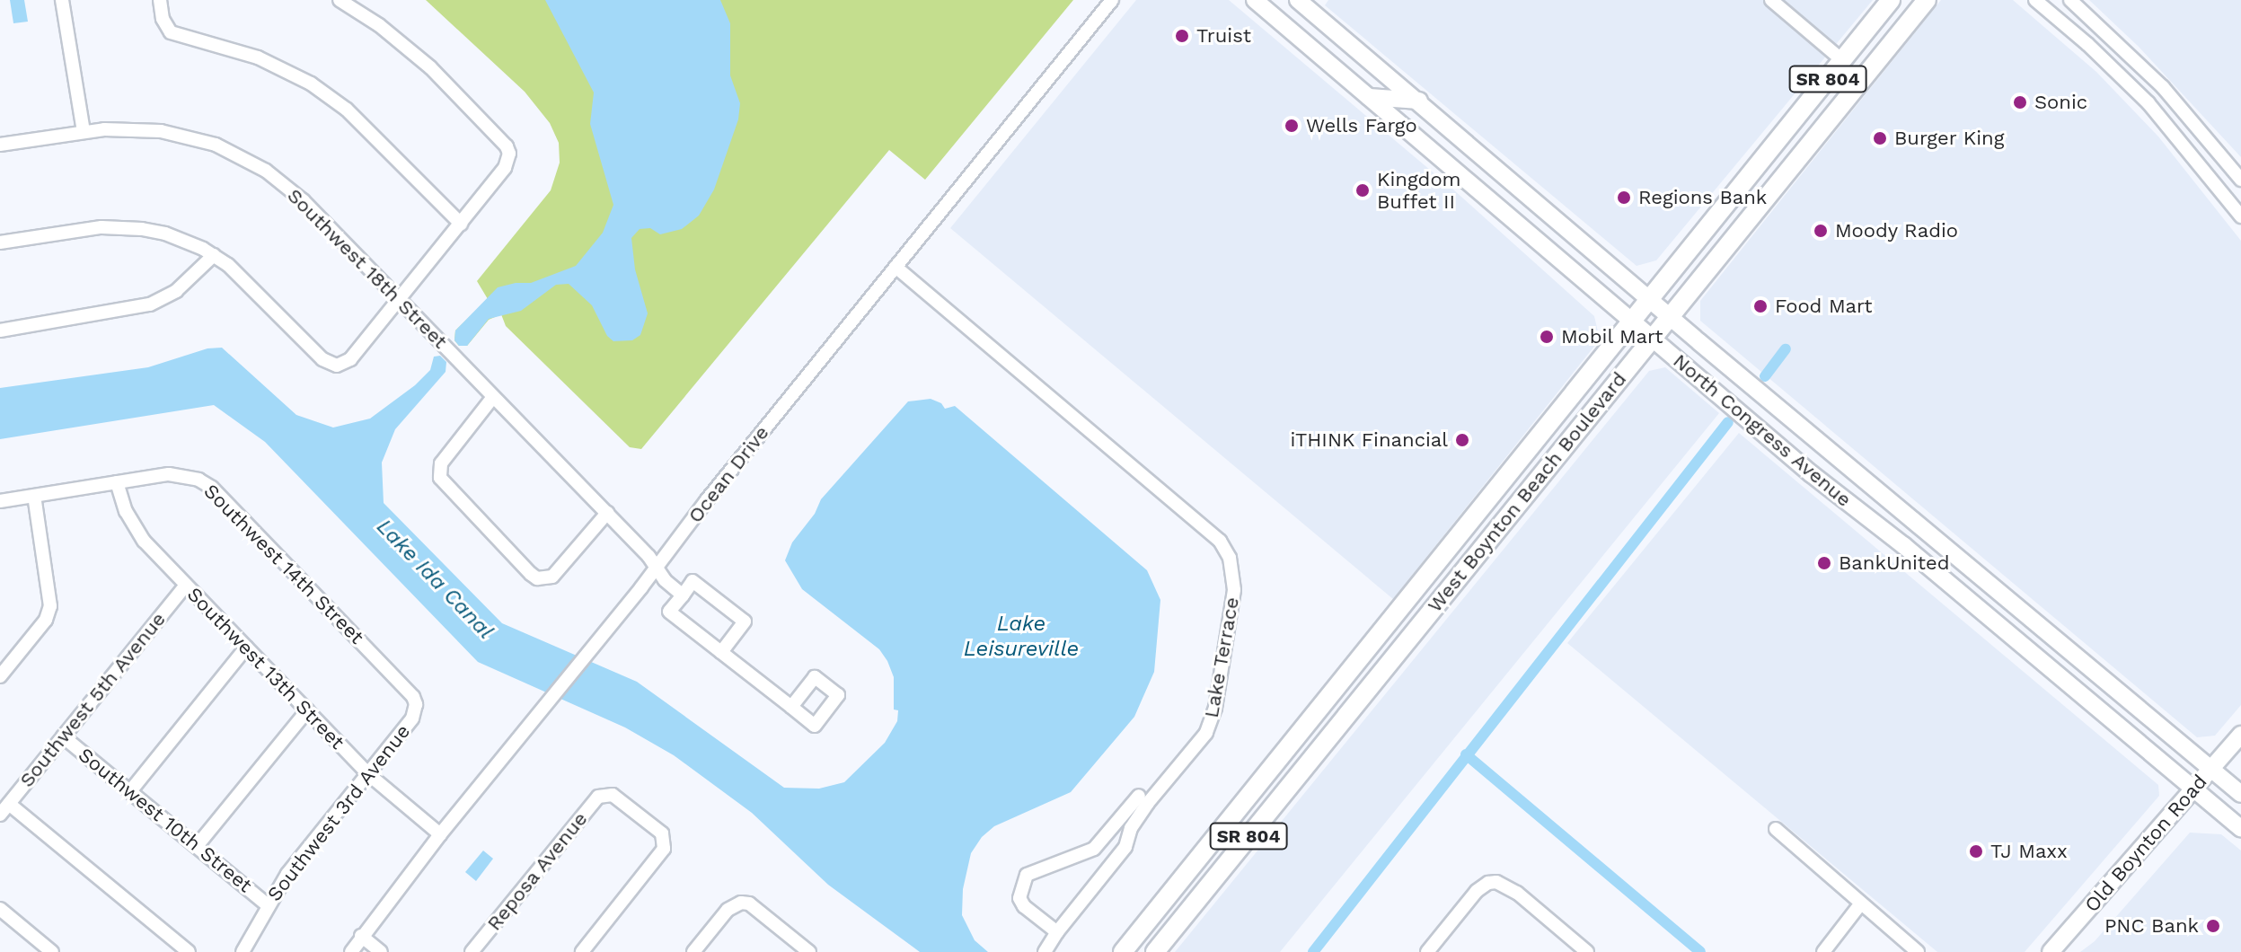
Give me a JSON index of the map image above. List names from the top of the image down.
{
  "streets": {
    "main road": [
      "SR 804",
      "North Congress Avenue",
      "West Boynton Beach Boulevard",
      "Old Boynton Road"
    ],
    "street": [
      "Southwest 18th Street",
      "Ocean Drive",
      "Southwest 14th Street",
      "Lake Terrace",
      "Southwest 13th Street",
      "Southwest 5th Avenue",
      "Southwest 3rd Avenue",
      "Southwest 10th Street",
      "Reposa Avenue"
    ]
  },
  "crossings": [
    ["Southwest 18th Street", "Ocean Drive"],
    ["North Congress Avenue", "West Boynton Beach Boulevard"],
    ["North Congress Avenue", "Old Boynton Road"],
    ["Ocean Drive", "Lake Terrace"],
    ["Ocean Drive", "Southwest 13th Street"],
    ["Southwest 14th Street", "Southwest 13th Street"],
    ["Southwest 14th Street", "Southwest 3rd Avenue"],
    ["Southwest 13th Street", "Southwest 5th Avenue"],
    ["Southwest 13th Street", "Southwest 3rd Avenue"],
    ["Southwest 5th Avenue", "Southwest 10th Street"],
    ["Southwest 3rd Avenue", "Southwest 10th Street"]
  ],
  "water": ["Lake Ida Canal", "Lake Leisureville"],
  "places": [
    "Truist",
    "Sonic",
    "Wells Fargo",
    "Burger King",
    "Kingdom Buffet II",
    "Regions Bank",
    "Moody Radio",
    "Food Mart",
    "Mobil Mart",
    "iTHINK Financial",
    "BankUnited",
    "TJ Maxx",
    "PNC Bank"
  ]
}
